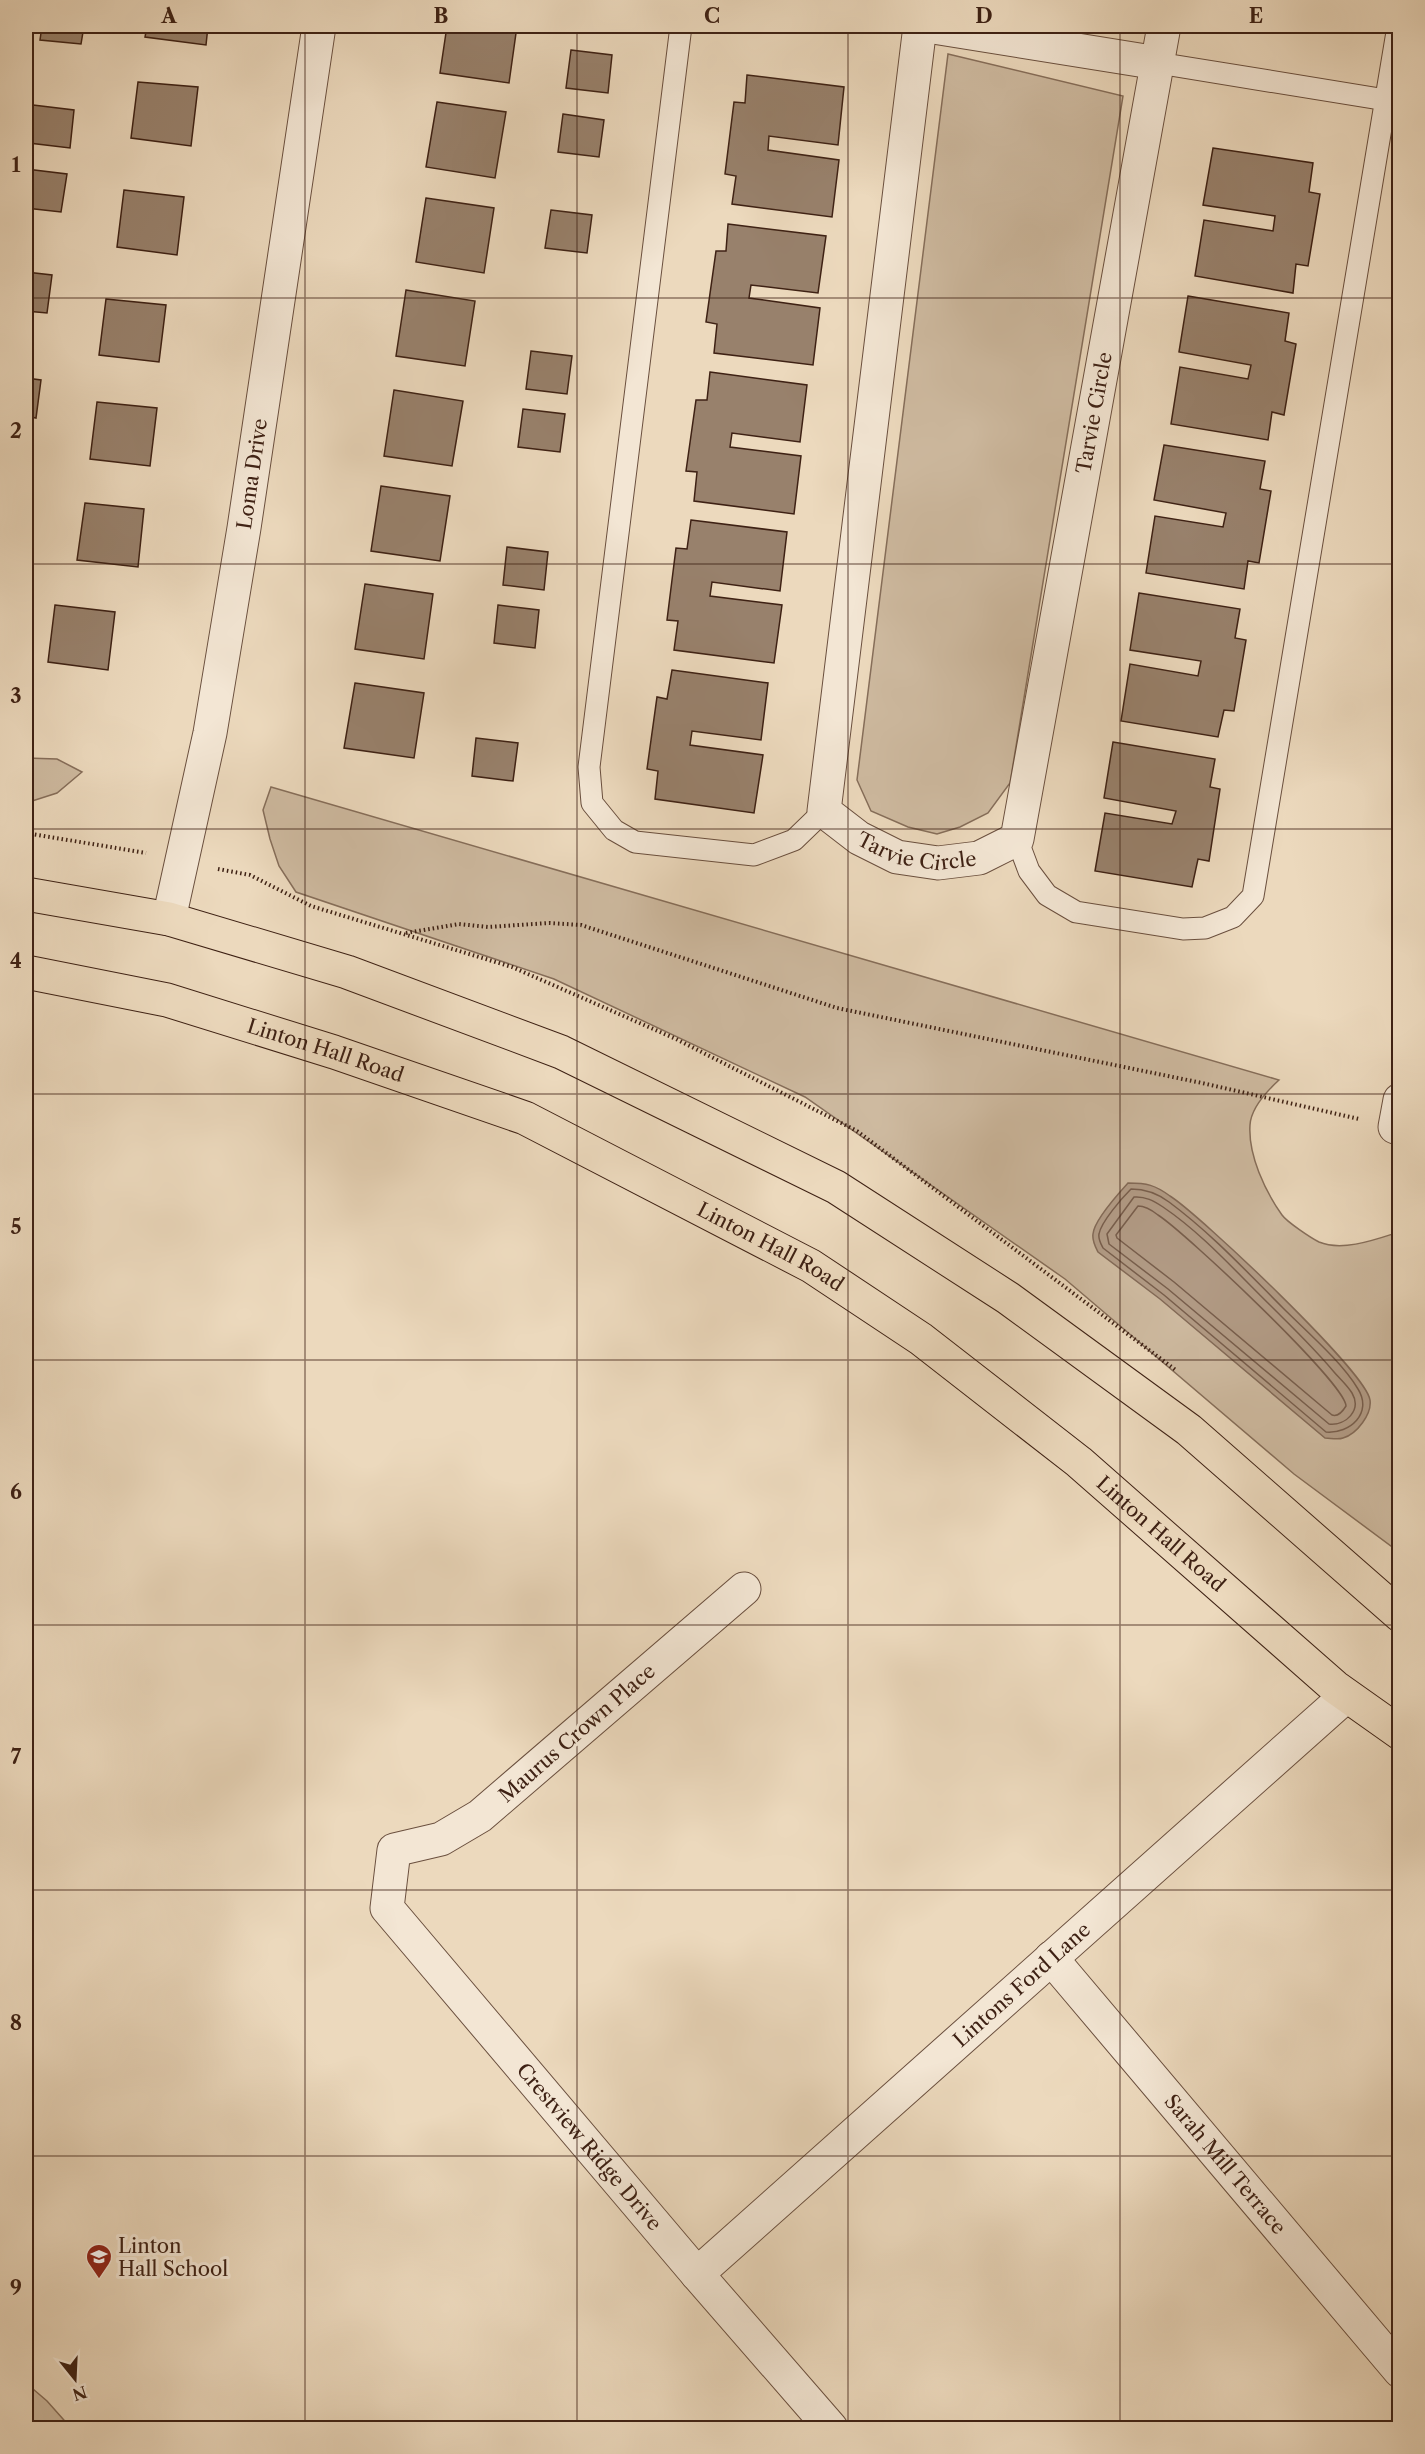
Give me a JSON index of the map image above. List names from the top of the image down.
{
  "streets": {
    "main road": ["Linton Hall Road"],
    "street": [
      "Tarvie Circle",
      "Loma Drive",
      "Maurus Crown Place",
      "Lintons Ford Lane",
      "Crestview Ridge Drive",
      "Sarah Mill Terrace"
    ]
  },
  "crossings": [
    ["Linton Hall Road", "Lintons Ford Lane"],
    ["Maurus Crown Place", "Crestview Ridge Drive"],
    ["Lintons Ford Lane", "Crestview Ridge Drive"],
    ["Lintons Ford Lane", "Sarah Mill Terrace"]
  ],
  "places": {
    "school or university": ["Linton Hall School"]
  },
  "north": "bottom",
  "grid": {
    "columns": [
      "A",
      "B",
      "C",
      "D",
      "E"
    ],
    "rows": [
      "1",
      "2",
      "3",
      "4",
      "5",
      "6",
      "7",
      "8",
      "9"
    ]
  }
}
